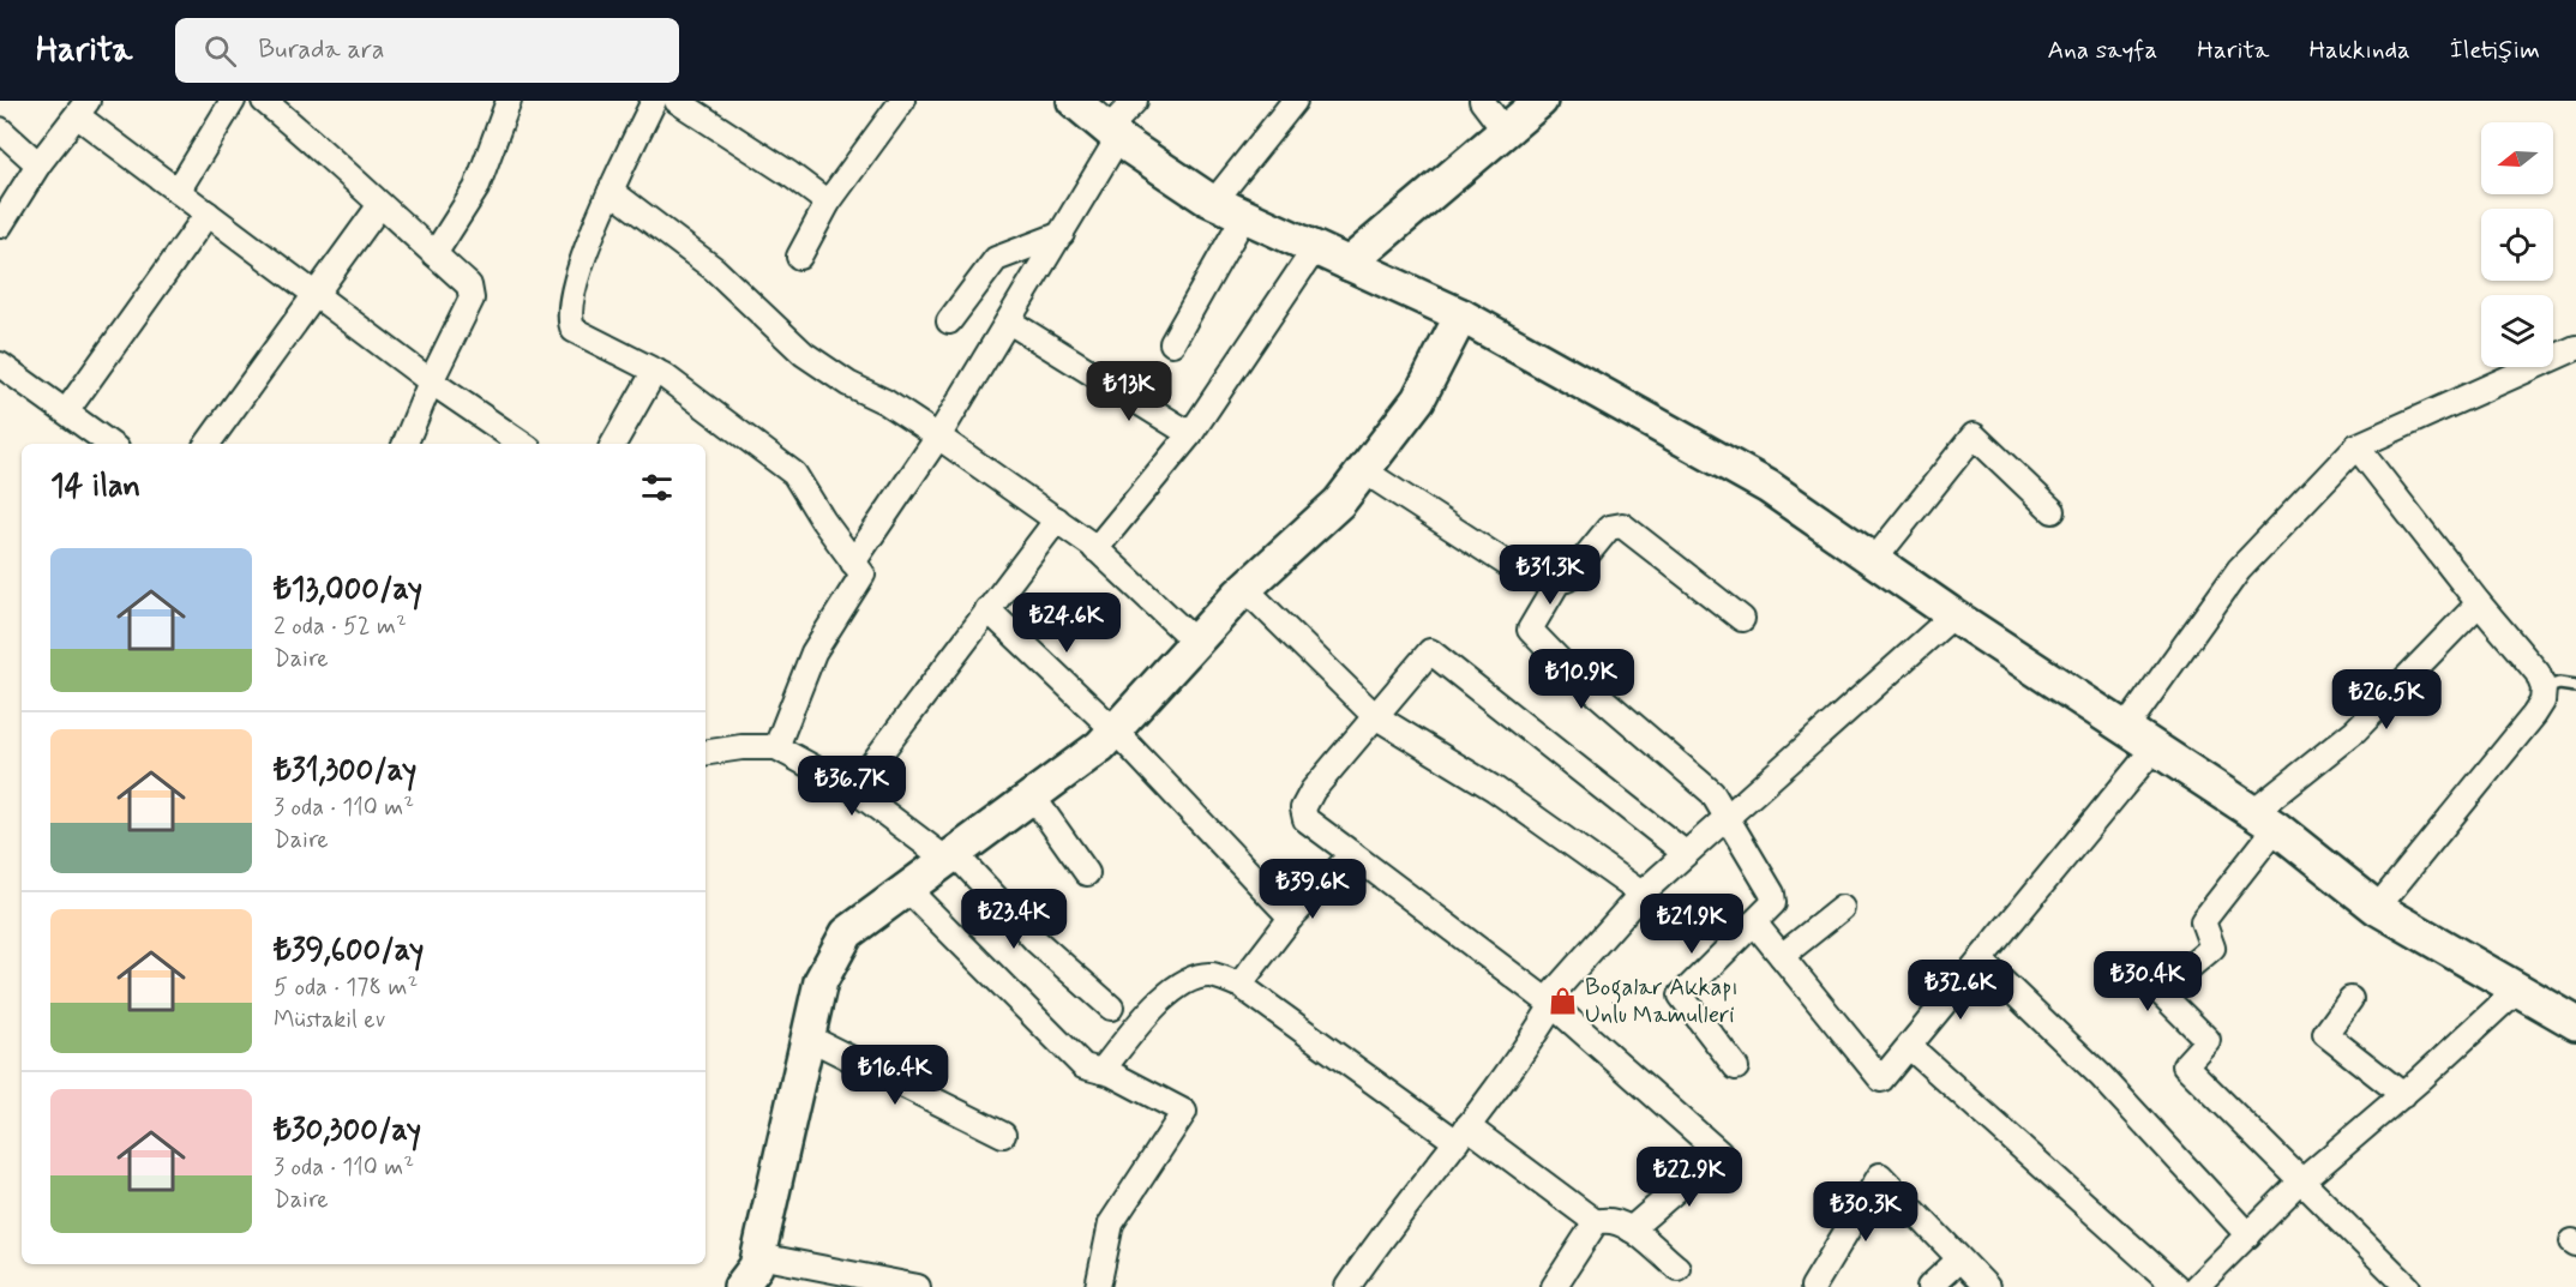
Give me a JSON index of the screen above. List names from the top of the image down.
{
  "places": {
    "shop": ["Bogalar Akkapı Unlu Mamulleri"]
  },
  "north": "left",
  "page": {
    "header": "Harita",
    "search": "Burada ara",
    "nav": [
      "Ana sayfa",
      "Harita",
      "Hakkında",
      "İletişim"
    ],
    "price": [
      "₺13K",
      "₺31.3K",
      "₺24.6K",
      "₺10.9K",
      "₺26.5K",
      "₺36.7K",
      "₺39.6K",
      "₺23.4K",
      "₺21.9K",
      "₺30.4K",
      "₺32.6K",
      "₺16.4K",
      "₺22.9K",
      "₺30.3K"
    ],
    "heading": "14 ilan",
    "list": [
      {
        "name": "₺13,000/ay",
        "note": "2 oda · 52 m² · Daire"
      },
      {
        "name": "₺31,300/ay",
        "note": "3 oda · 110 m² · Daire"
      },
      {
        "name": "₺39,600/ay",
        "note": "5 oda · 178 m² · Müstakil ev"
      },
      {
        "name": "₺30,300/ay",
        "note": "3 oda · 110 m² · Daire"
      }
    ]
  }
}
